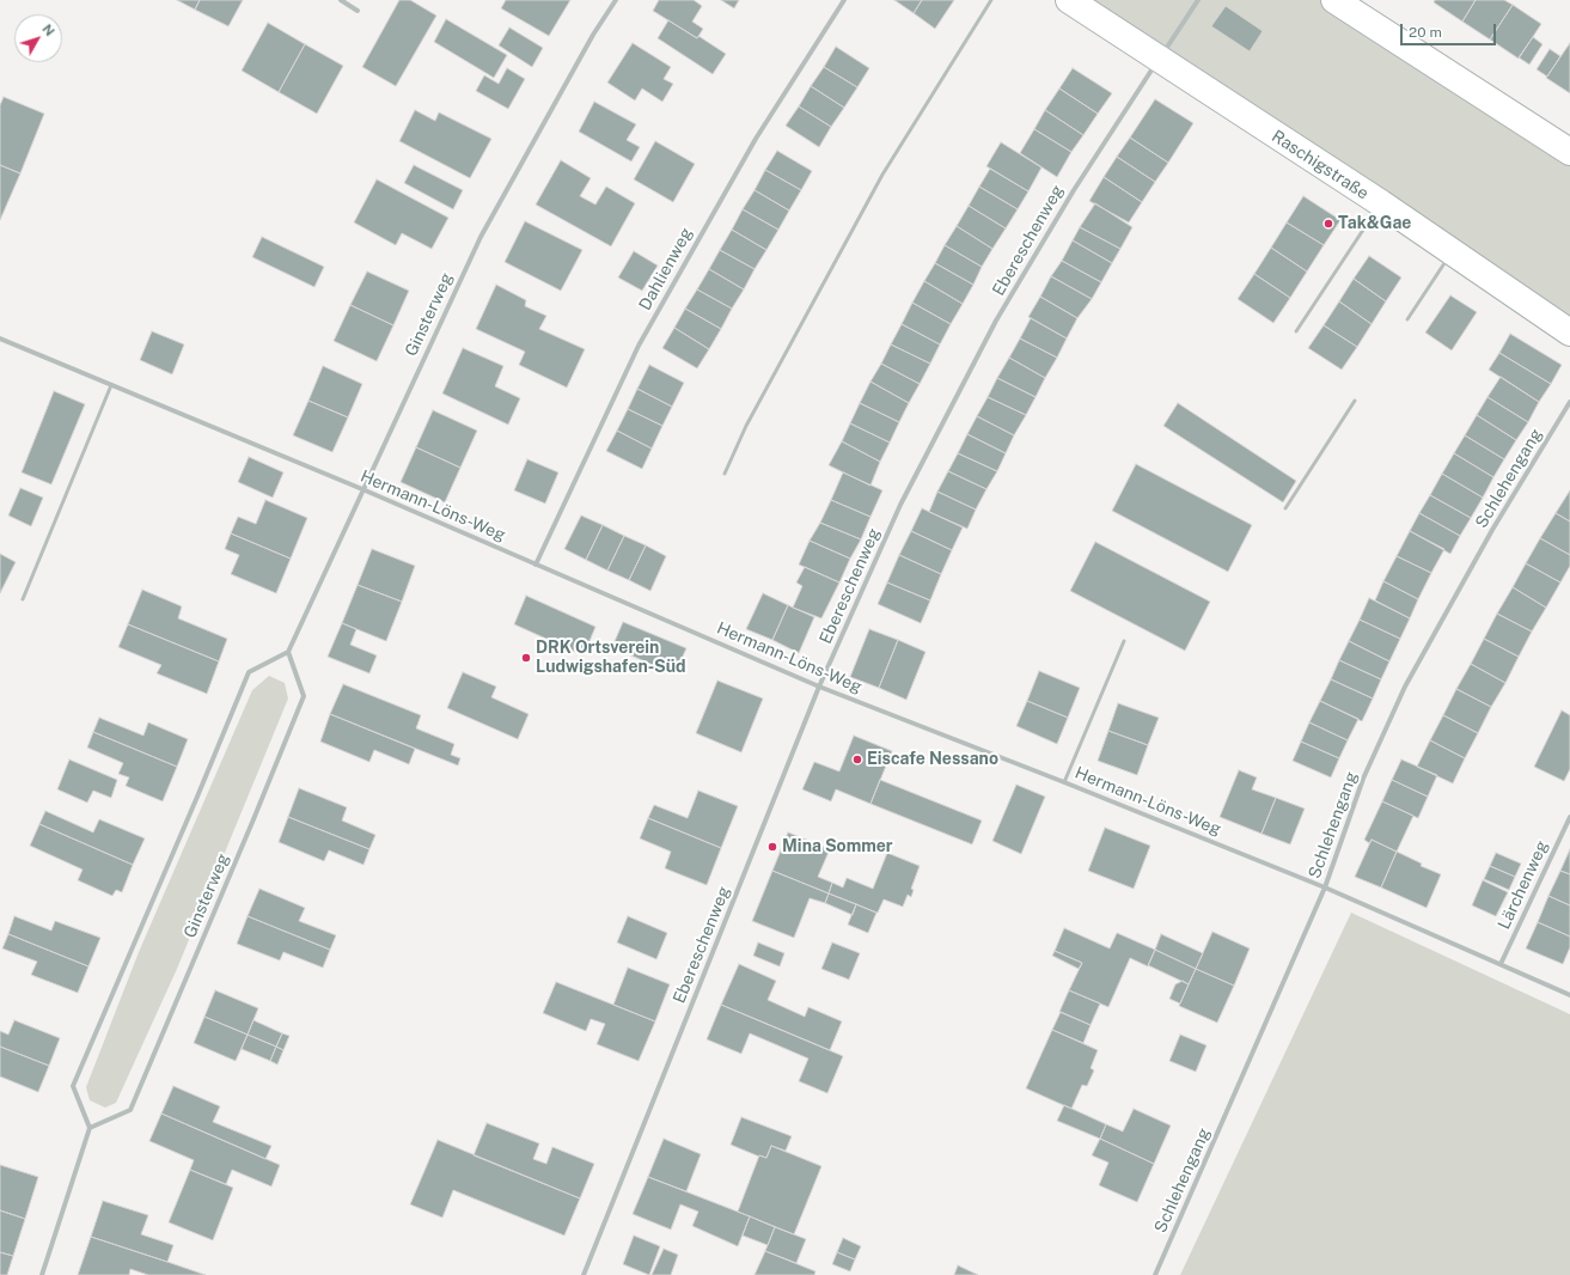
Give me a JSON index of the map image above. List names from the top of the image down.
{
  "streets": {
    "street": [
      "Raschigstraße",
      "Ebereschenweg",
      "Dahlienweg",
      "Ginsterweg",
      "Schlehengang",
      "Hermann-Löns-Weg",
      "Lärchenweg"
    ]
  },
  "crossings": [
    ["Raschigstraße", "Ebereschenweg"],
    ["Ebereschenweg", "Hermann-Löns-Weg"],
    ["Dahlienweg", "Hermann-Löns-Weg"],
    ["Ginsterweg", "Hermann-Löns-Weg"],
    ["Schlehengang", "Hermann-Löns-Weg"],
    ["Hermann-Löns-Weg", "Lärchenweg"]
  ],
  "places": [
    "Tak&Gae",
    "DRK Ortsverein Ludwigshafen-Süd",
    "Eiscafe Nessano",
    "Mina Sommer"
  ],
  "scale_bar": "20 m",
  "north": "top right"
}
